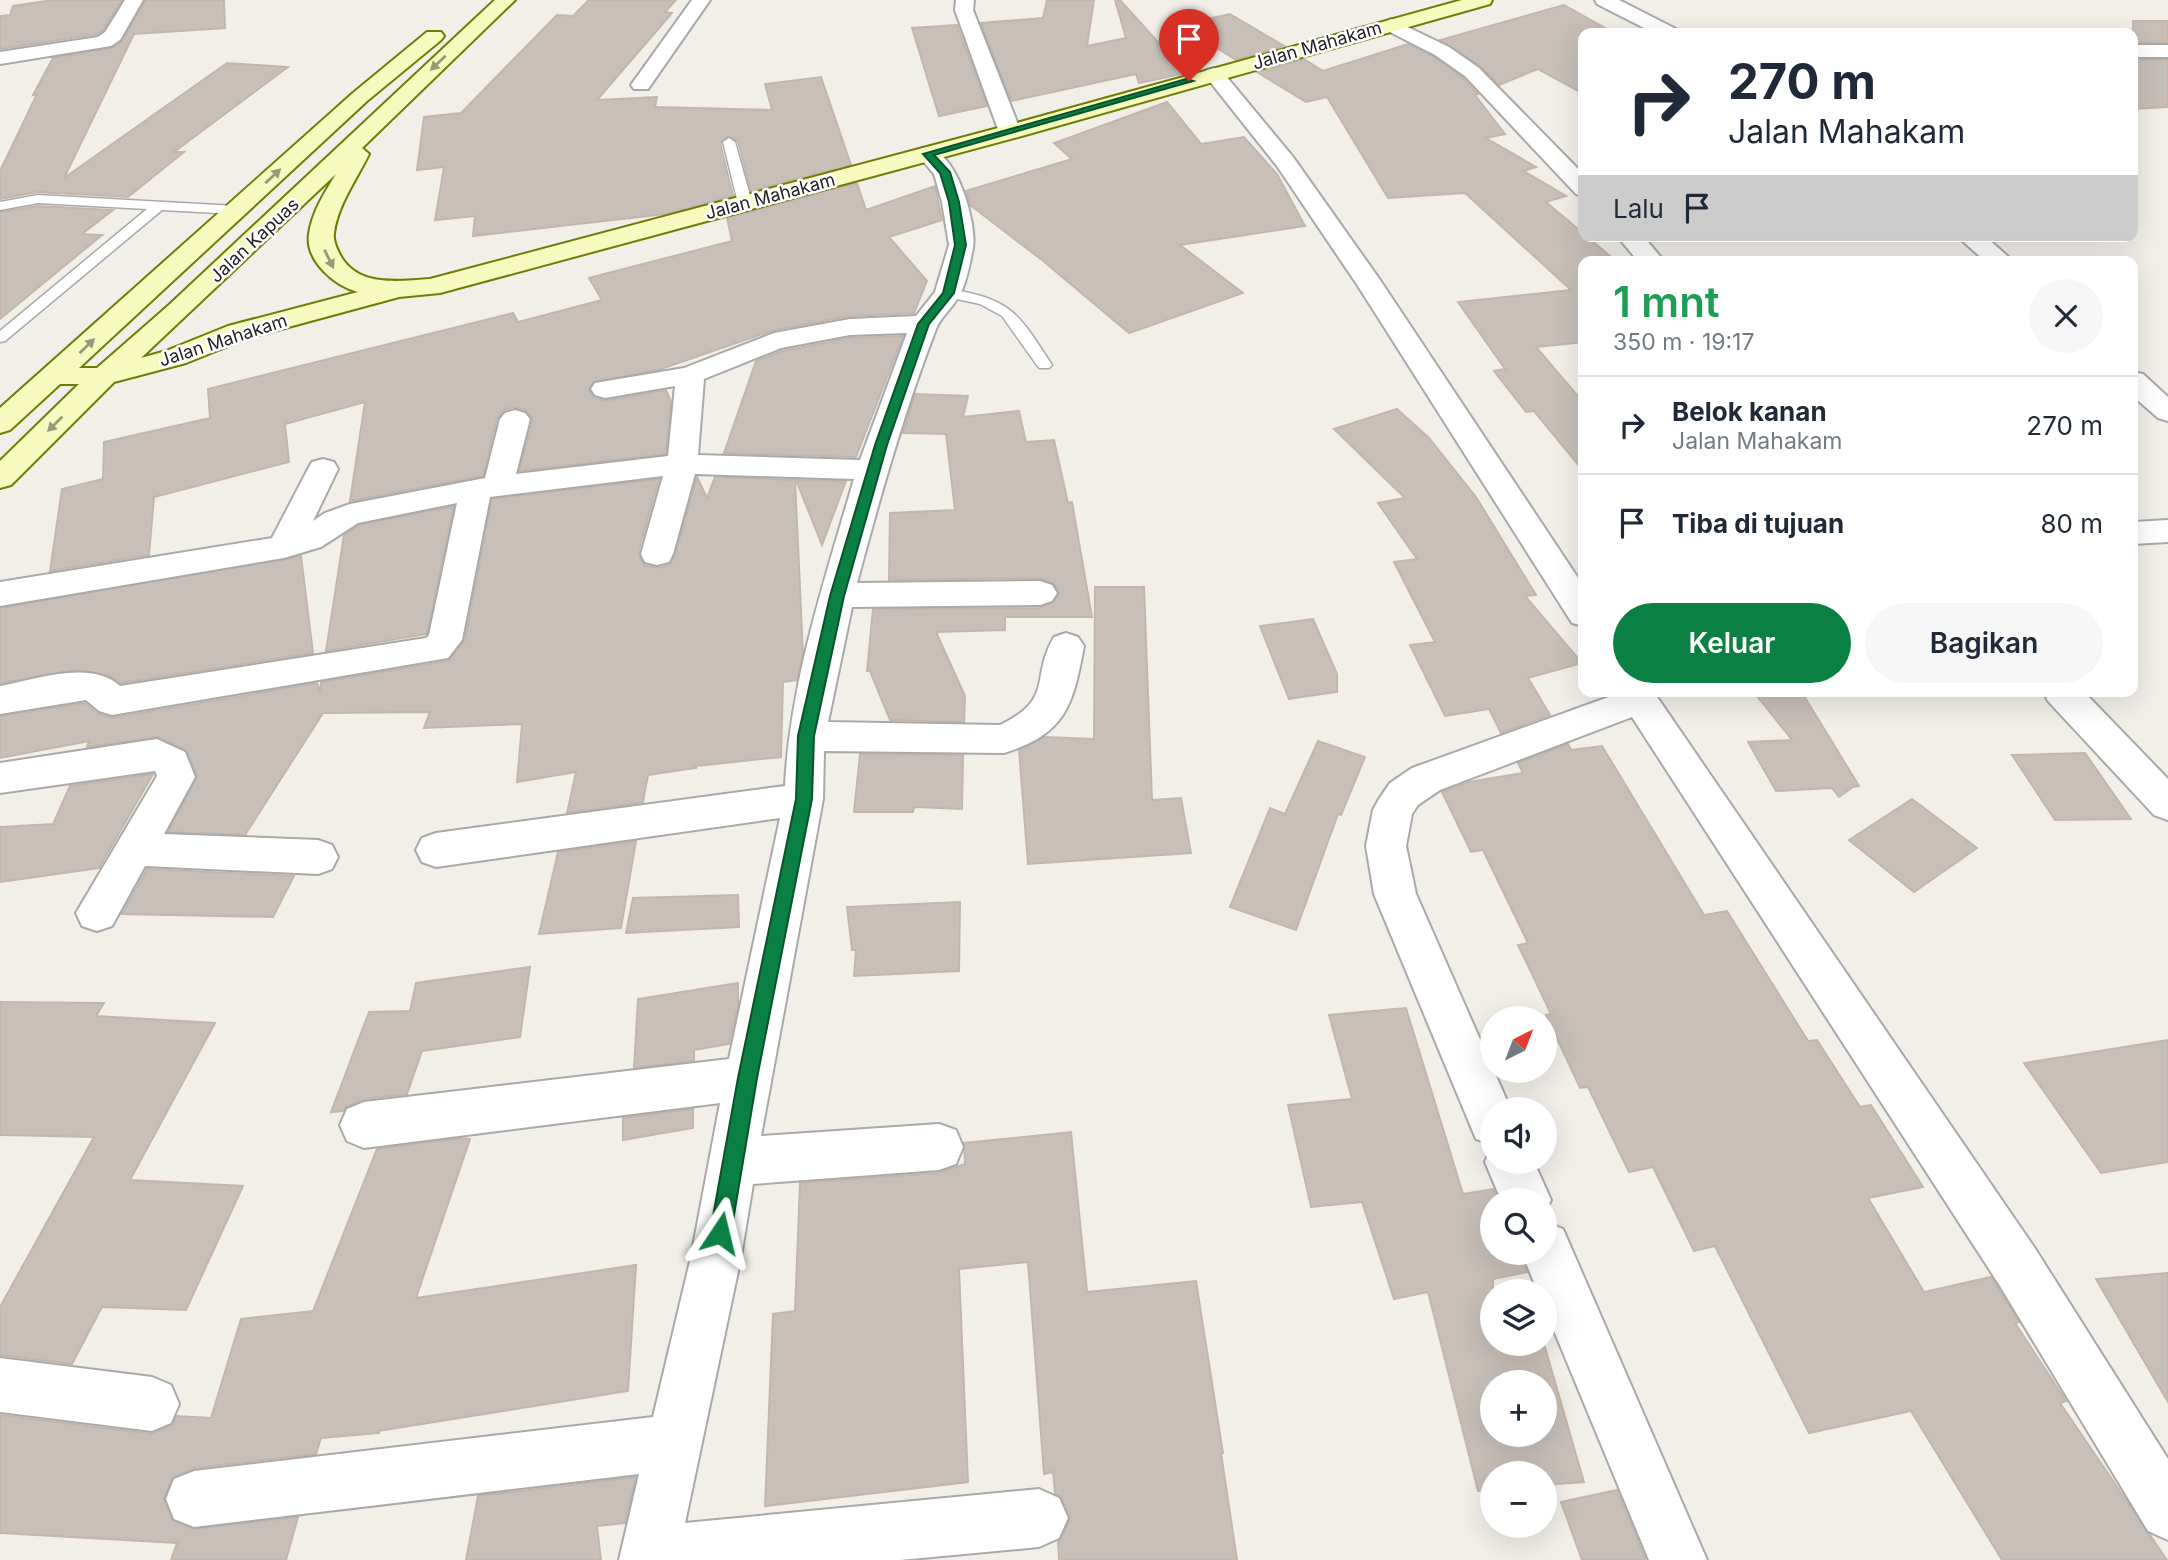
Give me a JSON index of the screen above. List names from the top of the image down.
{
  "streets": {
    "street": ["Jalan Mahakam", "Jalan Kapuas"]
  },
  "crossings": [
    ["Jalan Mahakam", "Jalan Kapuas"]
  ],
  "north": "top right",
  "page": {
    "turn": ["270 m", "Jalan Mahakam"],
    "then": "Lalu",
    "heading": ["1 mnt", "350 m · 19:17"],
    "list": [
      {
        "name": "Belok kanan",
        "note": "Jalan Mahakam",
        "value": "270 m"
      },
      {
        "name": "Tiba di tujuan",
        "value": "80 m"
      }
    ],
    "buttons": ["Keluar", "Bagikan"],
    "map_buttons": ["+", "−"]
  }
}
